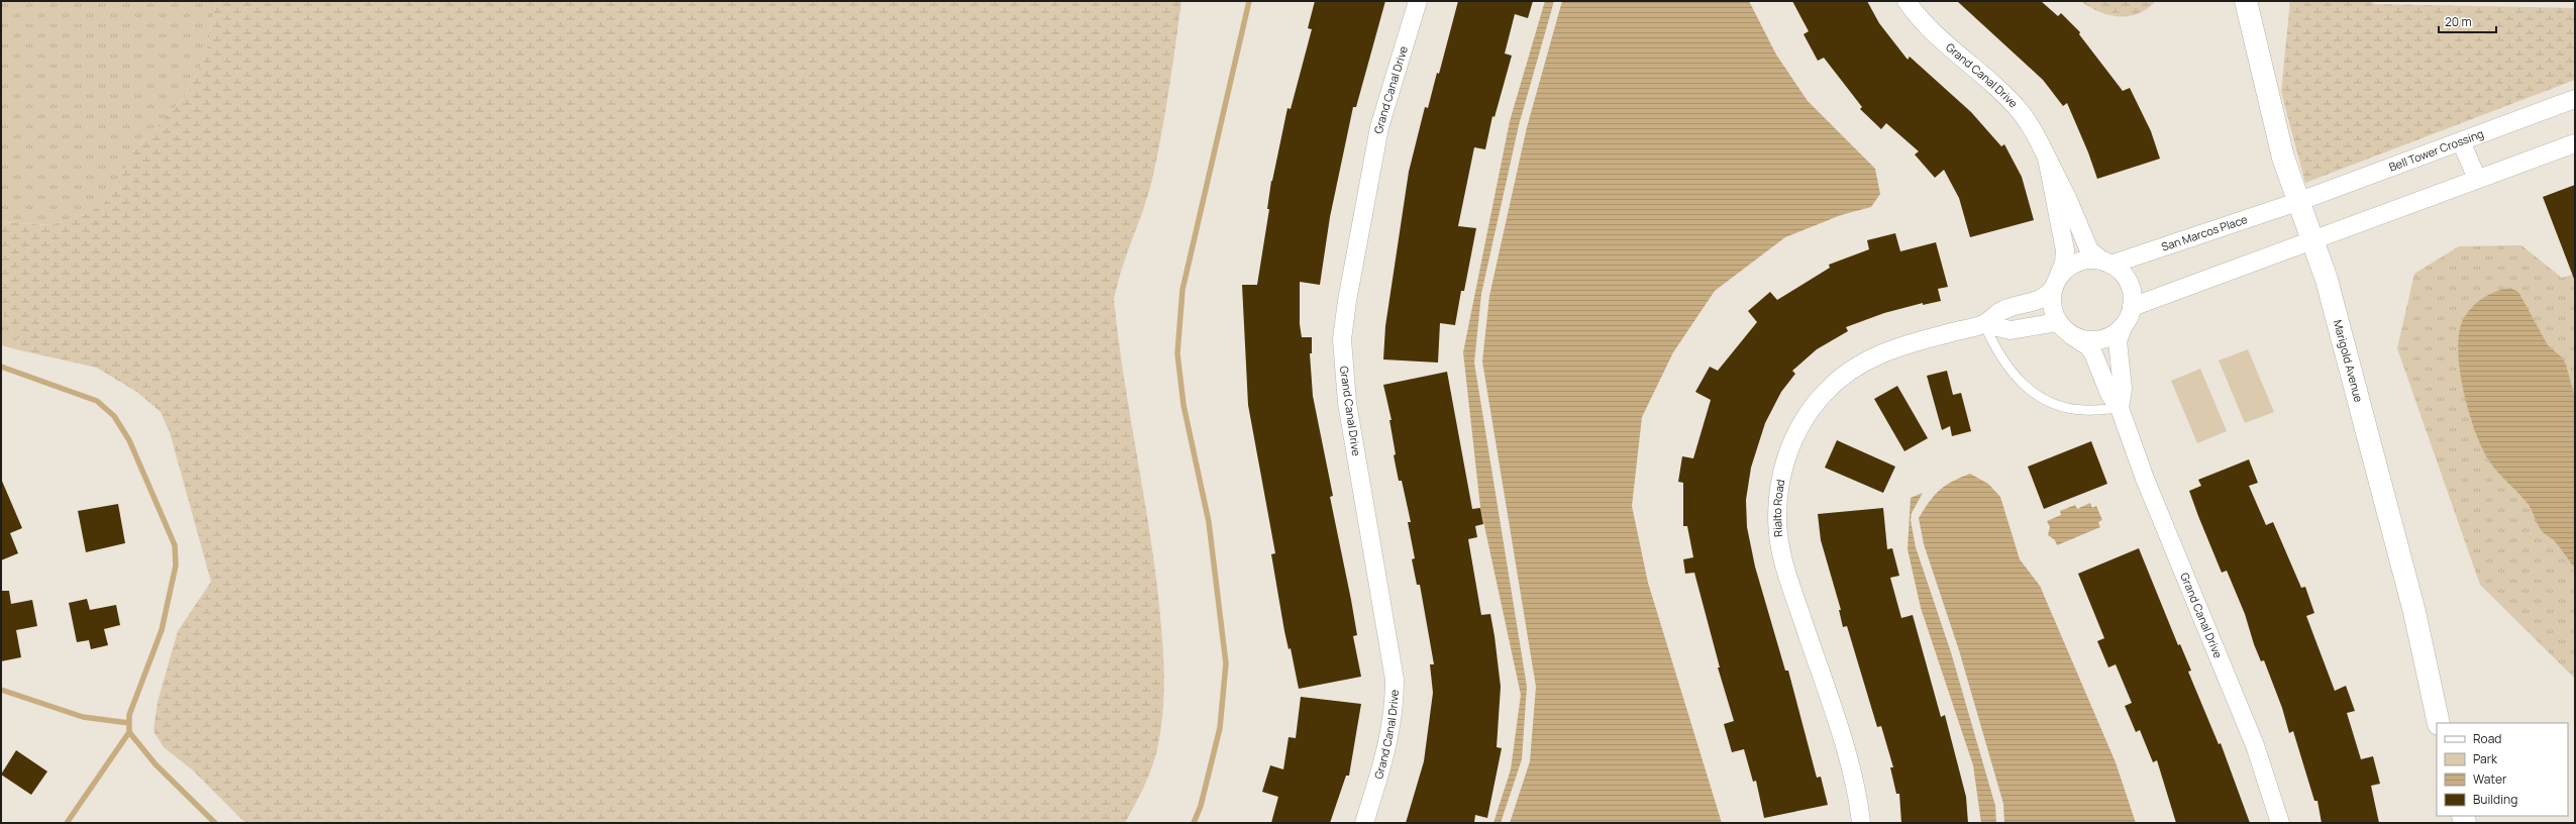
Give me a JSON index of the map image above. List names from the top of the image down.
{
  "streets": {
    "main road": ["Marigold Avenue"],
    "street": [
      "Grand Canal Drive",
      "Bell Tower Crossing",
      "San Marcos Place",
      "Rialto Road"
    ]
  },
  "crossings": [
    ["Grand Canal Drive", "San Marcos Place"],
    ["Grand Canal Drive", "Rialto Road"],
    ["Bell Tower Crossing", "San Marcos Place"],
    ["Bell Tower Crossing", "Marigold Avenue"],
    ["San Marcos Place", "Marigold Avenue"],
    ["San Marcos Place", "Rialto Road"]
  ],
  "legend": [
    "Road",
    "Park",
    "Water",
    "Building"
  ],
  "scale_bar": "20 m"
}
